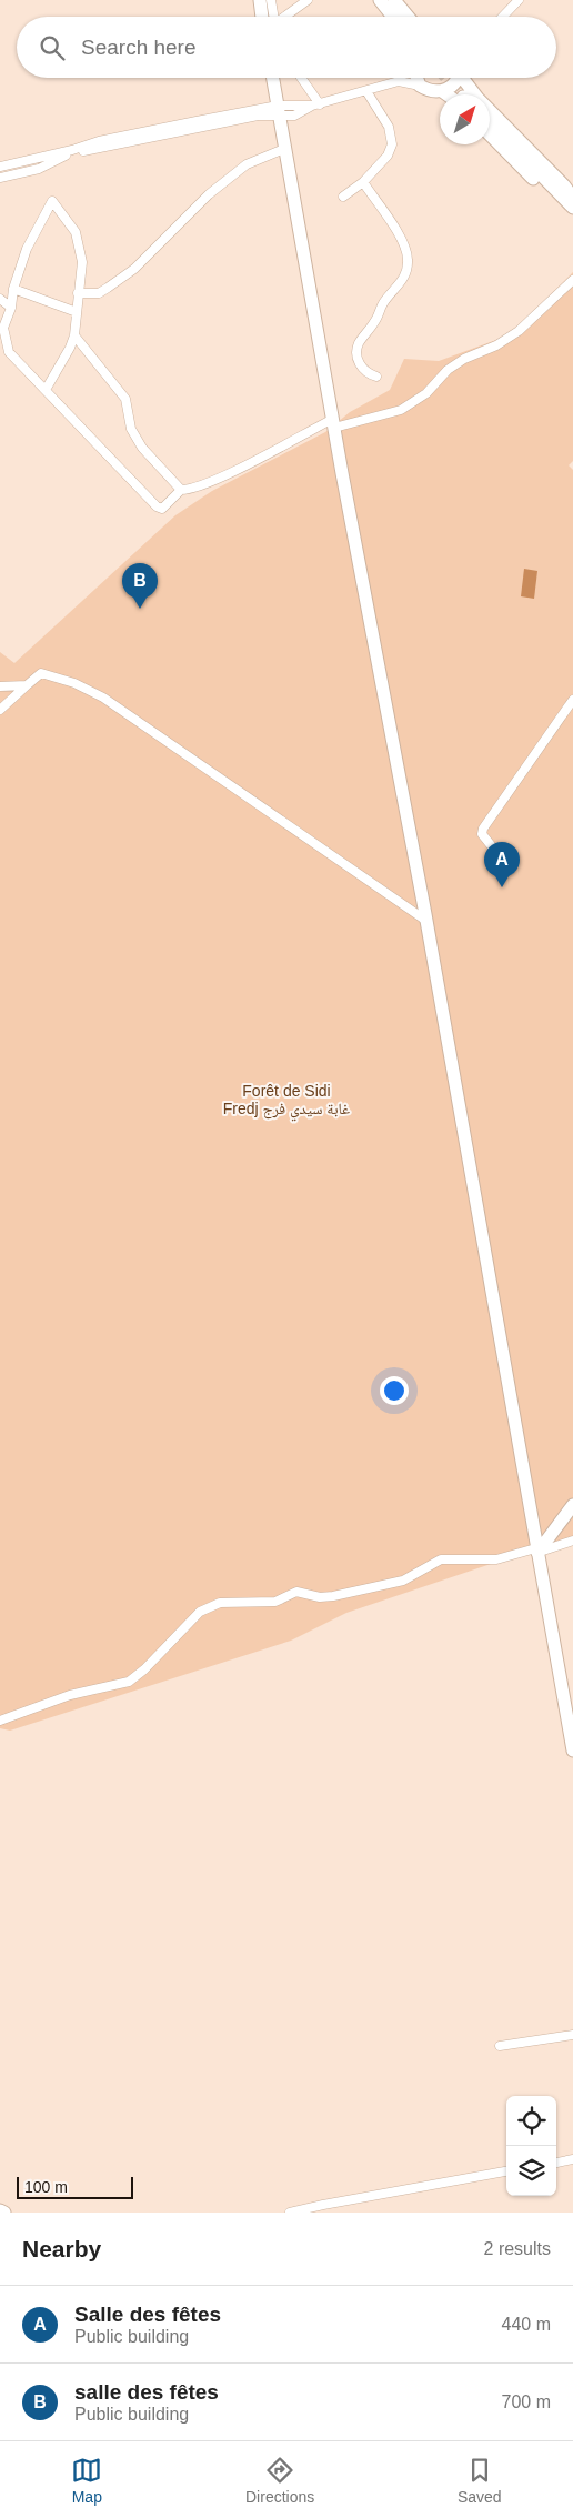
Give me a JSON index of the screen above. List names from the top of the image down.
{
  "parks": ["Forêt de Sidi Fredj غابة سيدي فرج"],
  "scale_bar": "100 m",
  "north": "top right",
  "page": {
    "search": "Search here",
    "pins": ["B", "A"],
    "scale": "100 m",
    "heading": ["Nearby", "2 results"],
    "list": [
      {
        "mark": "A",
        "name": "Salle des fêtes",
        "note": "Public building",
        "value": "440 m"
      },
      {
        "mark": "B",
        "name": "salle des fêtes",
        "note": "Public building",
        "value": "700 m"
      }
    ],
    "nav": ["Map", "Directions", "Saved"]
  }
}
